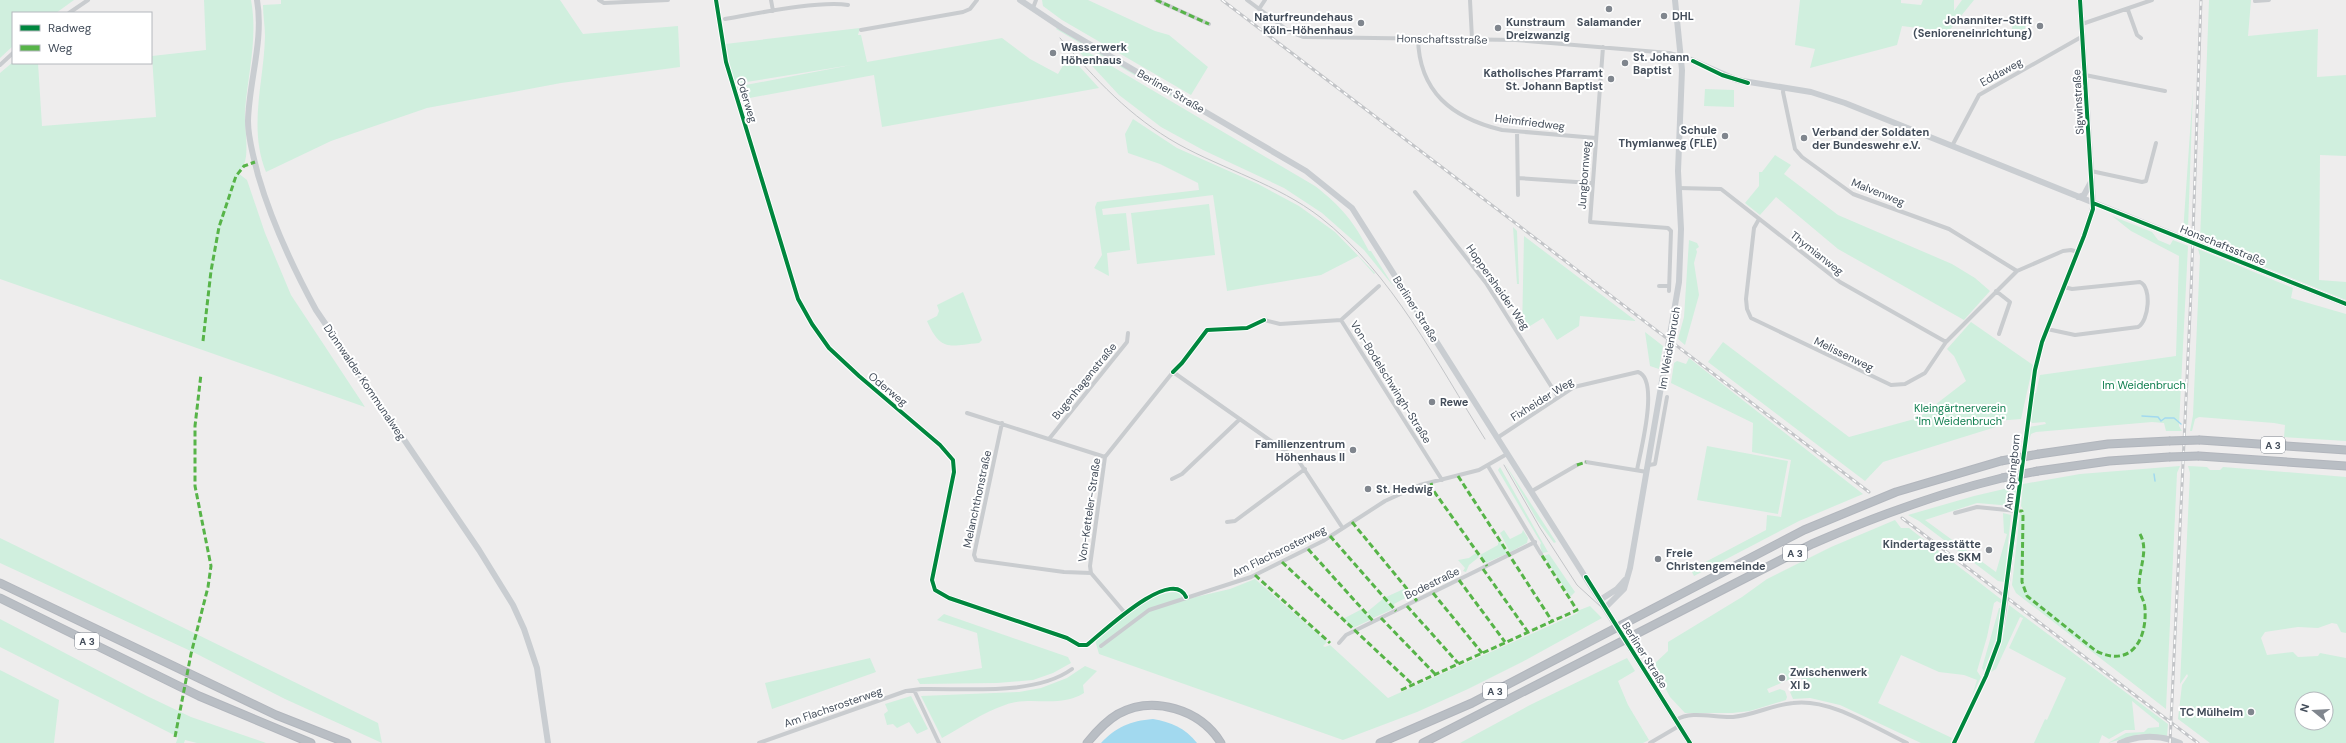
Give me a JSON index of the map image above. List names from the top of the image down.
{
  "streets": {
    "highway": ["A 3"],
    "main road": [
      "Honschaftsstraße",
      "Berliner Straße",
      "Sigwinstraße",
      "Im Weidenbruch",
      "Dünnwalder Kommunalweg"
    ],
    "street": [
      "Eddaweg",
      "Oderweg",
      "Heimfriedweg",
      "Jungbornweg",
      "Malvenweg",
      "Thymianweg",
      "Hoppersheider Weg",
      "Melissenweg",
      "Bugenhagenstraße",
      "Von-Bodelschwingh-Straße",
      "Fixheider Weg",
      "Am Springborn",
      "Melanchthonstraße",
      "Von-Ketteler-Straße",
      "Am Flachsrosterweg",
      "Bodestraße"
    ]
  },
  "crossings": [
    ["Honschaftsstraße", "Eddaweg"],
    ["Honschaftsstraße", "Sigwinstraße"],
    ["Honschaftsstraße", "Heimfriedweg"],
    ["Honschaftsstraße", "Jungbornweg"],
    ["Honschaftsstraße", "Malvenweg"],
    ["Honschaftsstraße", "Im Weidenbruch"],
    ["Honschaftsstraße", "Am Springborn"],
    ["Eddaweg", "Sigwinstraße"],
    ["Berliner Straße", "Im Weidenbruch"],
    ["Berliner Straße", "Fixheider Weg"],
    ["Berliner Straße", "Am Flachsrosterweg"],
    ["Oderweg", "Von-Ketteler-Straße"],
    ["Sigwinstraße", "Am Springborn"],
    ["Heimfriedweg", "Jungbornweg"],
    ["Malvenweg", "Melissenweg"],
    ["Thymianweg", "Im Weidenbruch"],
    ["Thymianweg", "Melissenweg"],
    ["Hoppersheider Weg", "Fixheider Weg"],
    ["Melissenweg", "Am Springborn"],
    ["Von-Bodelschwingh-Straße", "Am Flachsrosterweg"],
    ["Melanchthonstraße", "Von-Ketteler-Straße"],
    ["Von-Ketteler-Straße", "Am Flachsrosterweg"]
  ],
  "parks": ["Im Weidenbruch", "Kleingärtnerverein \"Im Weidenbruch\""],
  "places": [
    "Salamander",
    "DHL",
    "Naturfreundehaus Köln-Höhenhaus",
    "Johanniter-Stift (Senioreneinrichtung)",
    "Kunstraum Dreizwanzig",
    "Wasserwerk Höhenhaus",
    "St. Johann Baptist",
    "Katholisches Pfarramt St. Johann Baptist",
    "Schule Thymianweg (FLE)",
    "Verband der Soldaten der Bundeswehr e.V.",
    "Rewe",
    "Familienzentrum Höhenhaus II",
    "St. Hedwig",
    "Kindertagesstätte des SKM",
    "Freie Christengemeinde",
    "Zwischenwerk XI b",
    "TC Mülheim"
  ],
  "legend": ["Radweg", "Weg"],
  "north": "left"
}
